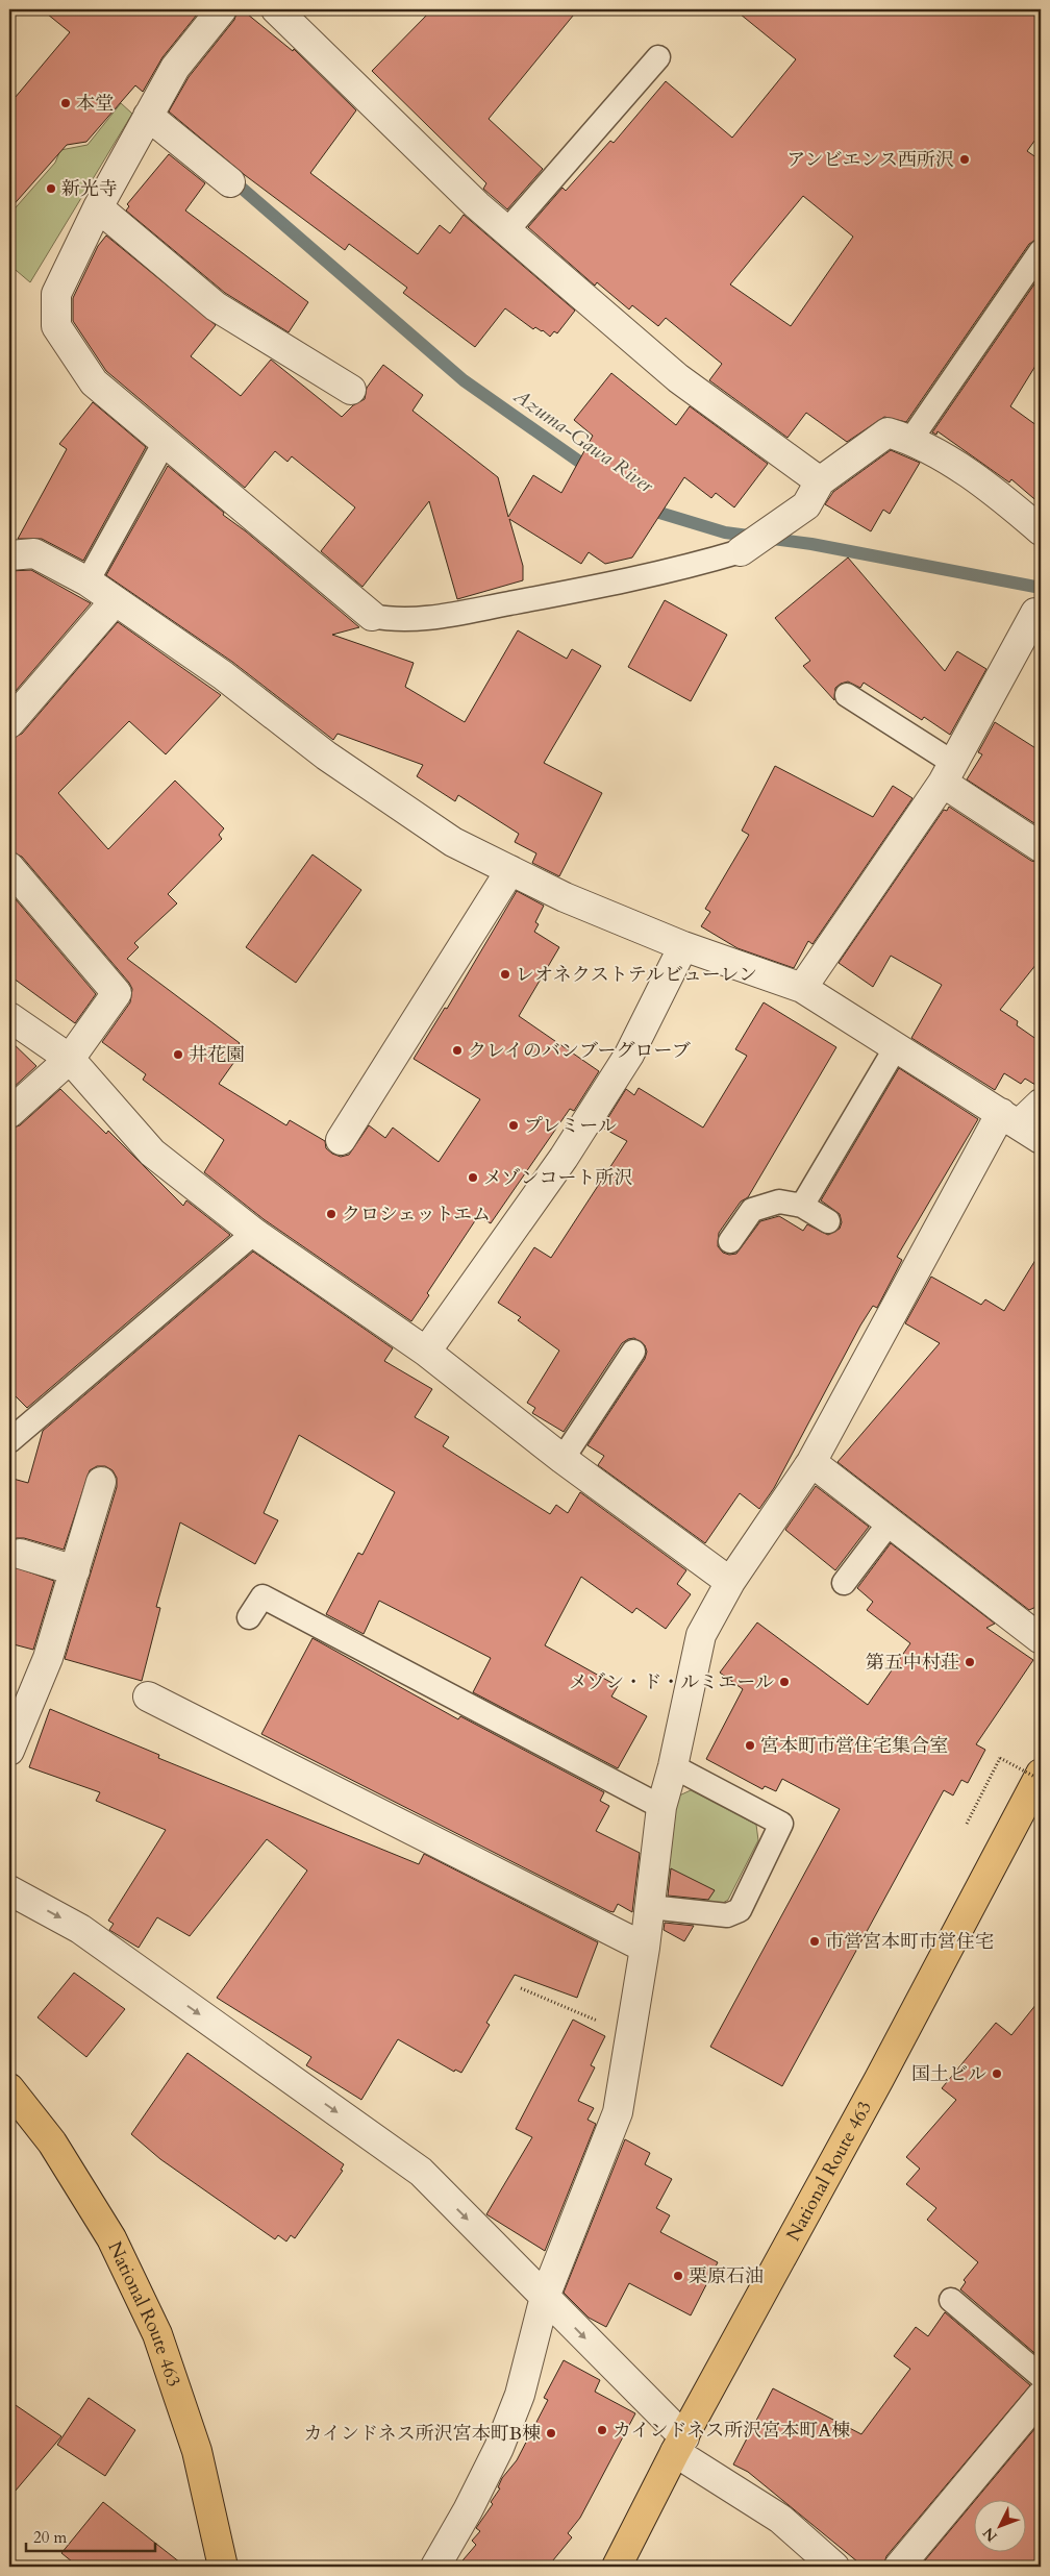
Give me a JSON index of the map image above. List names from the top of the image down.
{
  "streets": {
    "highway": ["National Route 463"]
  },
  "water": ["Azuma-Gawa River"],
  "places": [
    "本堂",
    "アンビエンス西所沢",
    "新光寺",
    "レオネクストテルビューレン",
    "クレイのバンブーグローブ",
    "井花園",
    "プレミール",
    "メゾンコート所沢",
    "クロシェットエム",
    "第五中村荘",
    "メゾン・ド・ルミエール",
    "宮本町市営住宅集合室",
    "市営宮本町市営住宅",
    "国土ビル",
    "栗原石油",
    "カインドネス所沢宮本町A棟",
    "カインドネス所沢宮本町B棟"
  ],
  "scale_bar": "20 m",
  "north": "bottom left"
}
